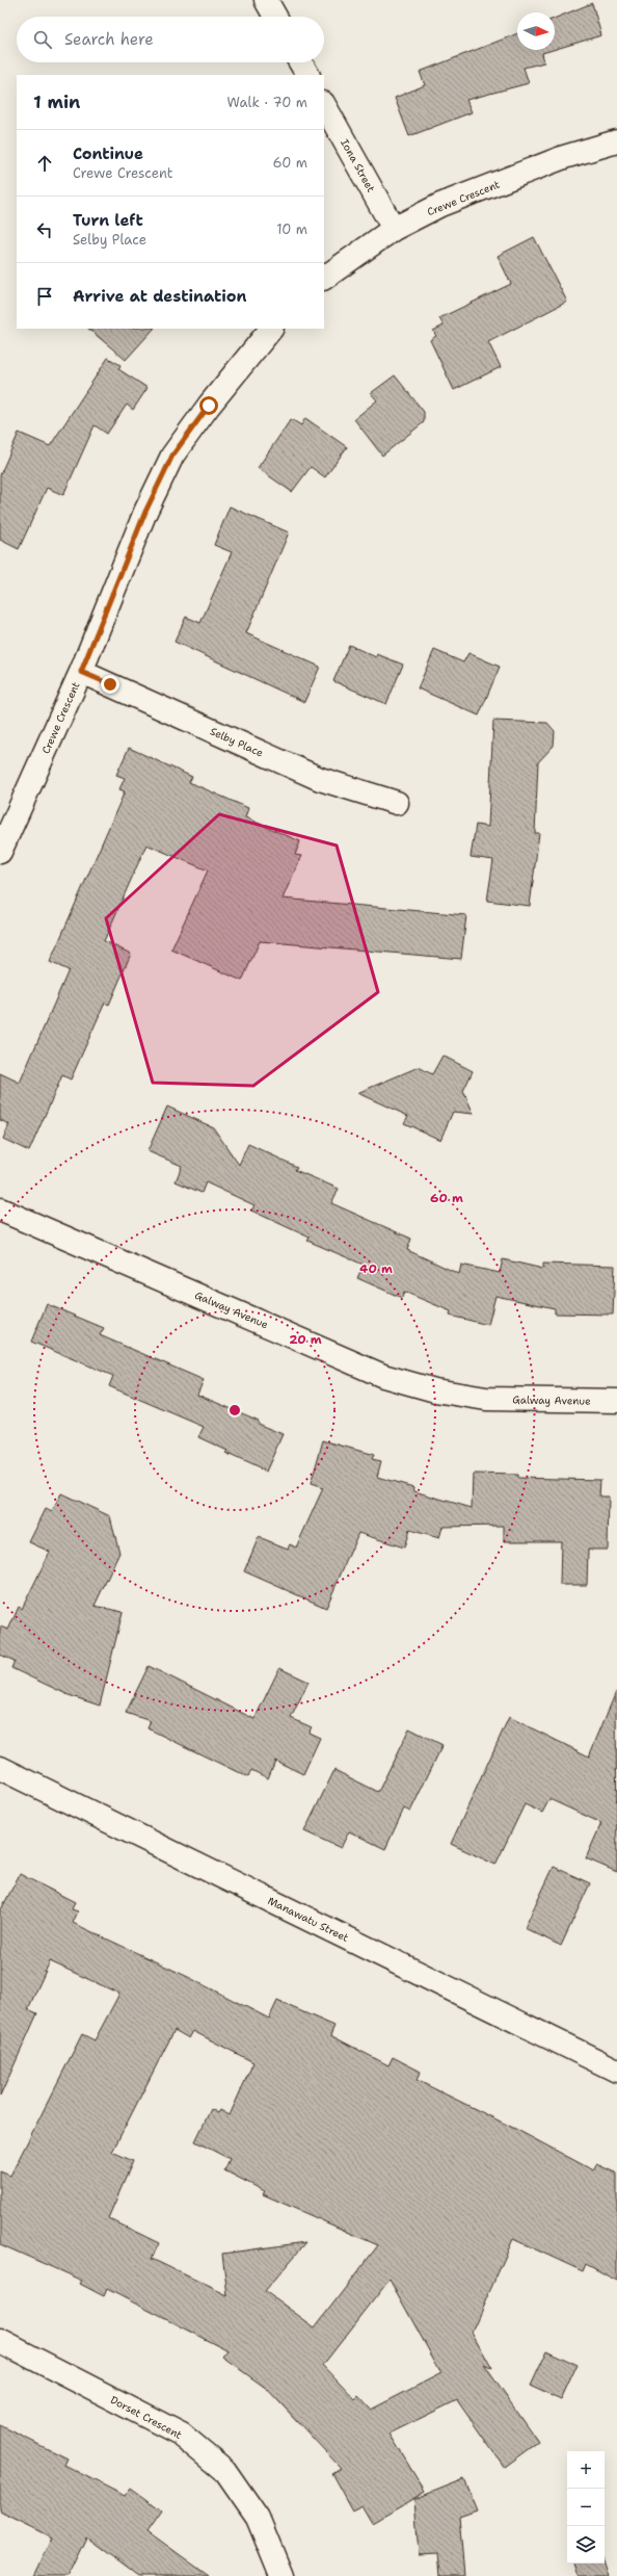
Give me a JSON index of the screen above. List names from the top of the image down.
{
  "streets": {
    "street": [
      "Iona Street",
      "Crewe Crescent",
      "Selby Place",
      "Galway Avenue",
      "Manawatu Street",
      "Dorset Crescent"
    ]
  },
  "crossings": [
    ["Iona Street", "Crewe Crescent"],
    ["Crewe Crescent", "Selby Place"]
  ],
  "north": "right",
  "page": {
    "search": "Search here",
    "heading": ["1 min", "Walk · 70 m"],
    "list": [
      ["Continue", "Crewe Crescent", "60 m"],
      ["Turn left", "Selby Place", "10 m"],
      "Arrive at destination"
    ],
    "map_buttons": ["+", "−"]
  },
  "rings": ["60 m", "40 m", "20 m"]
}
